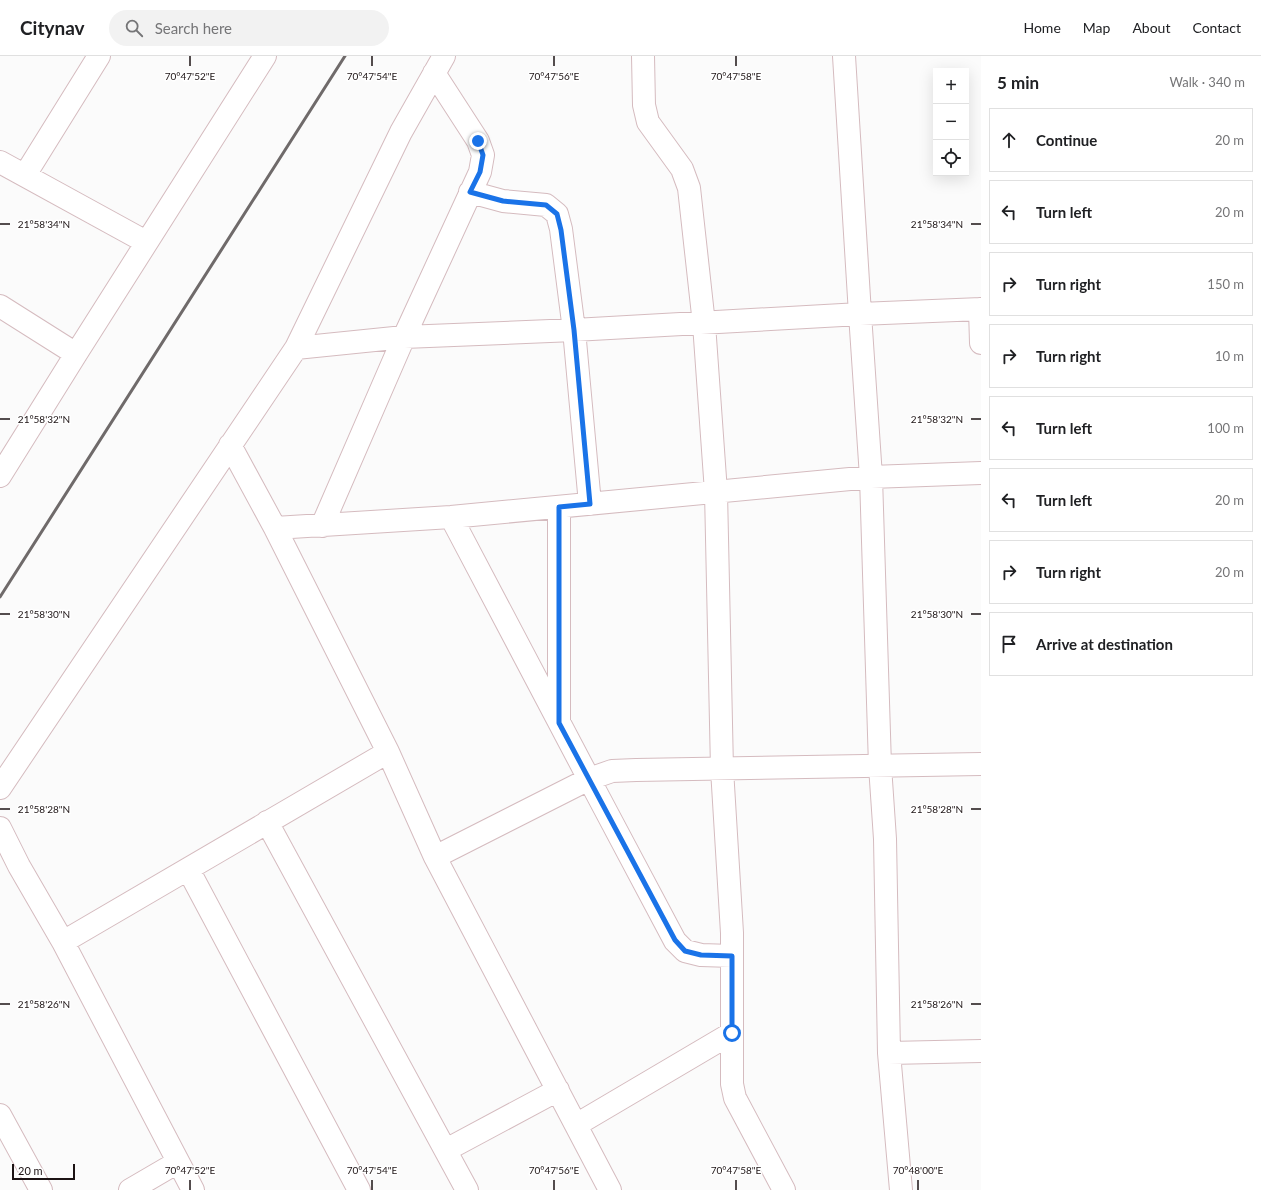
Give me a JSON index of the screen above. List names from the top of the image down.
{
  "scale_bar": "20 m",
  "page": {
    "header": "Citynav",
    "search": "Search here",
    "nav": [
      "Home",
      "Map",
      "About",
      "Contact"
    ],
    "heading": ["5 min", "Walk · 340 m"],
    "map_buttons": ["+", "−"],
    "list": [
      ["Continue", "20 m"],
      ["Turn left", "20 m"],
      ["Turn right", "150 m"],
      ["Turn right", "10 m"],
      ["Turn left", "100 m"],
      ["Turn left", "20 m"],
      ["Turn right", "20 m"],
      "Arrive at destination"
    ],
    "scale": "20 m"
  },
  "coordinates": [
    "70°47'52\"E",
    "70°47'54\"E",
    "70°47'56\"E",
    "70°47'58\"E",
    "21°58'34\"N",
    "21°58'32\"N",
    "21°58'30\"N",
    "21°58'28\"N",
    "21°58'26\"N",
    "70°48'00\"E"
  ]
}
